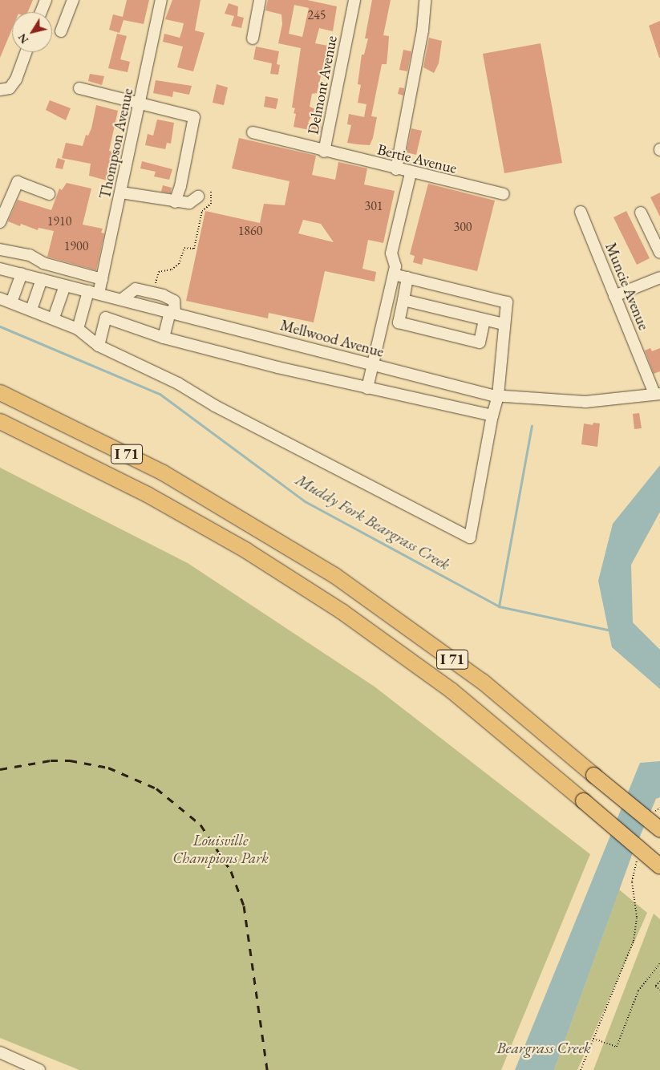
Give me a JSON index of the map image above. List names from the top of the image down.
{
  "streets": {
    "highway": ["I 71"],
    "street": [
      "Delmont Avenue",
      "Thompson Avenue",
      "Bertie Avenue",
      "Muncie Avenue",
      "Mellwood Avenue"
    ]
  },
  "crossings": [
    ["Delmont Avenue", "Bertie Avenue"],
    ["Muncie Avenue", "Mellwood Avenue"]
  ],
  "water": ["Muddy Fork Beargrass Creek", "Beargrass Creek"],
  "parks": ["Louisville Champions Park"],
  "house_numbers": [
    "245",
    "301",
    "1910",
    "300",
    "1860",
    "1900"
  ],
  "north": "bottom left"
}
